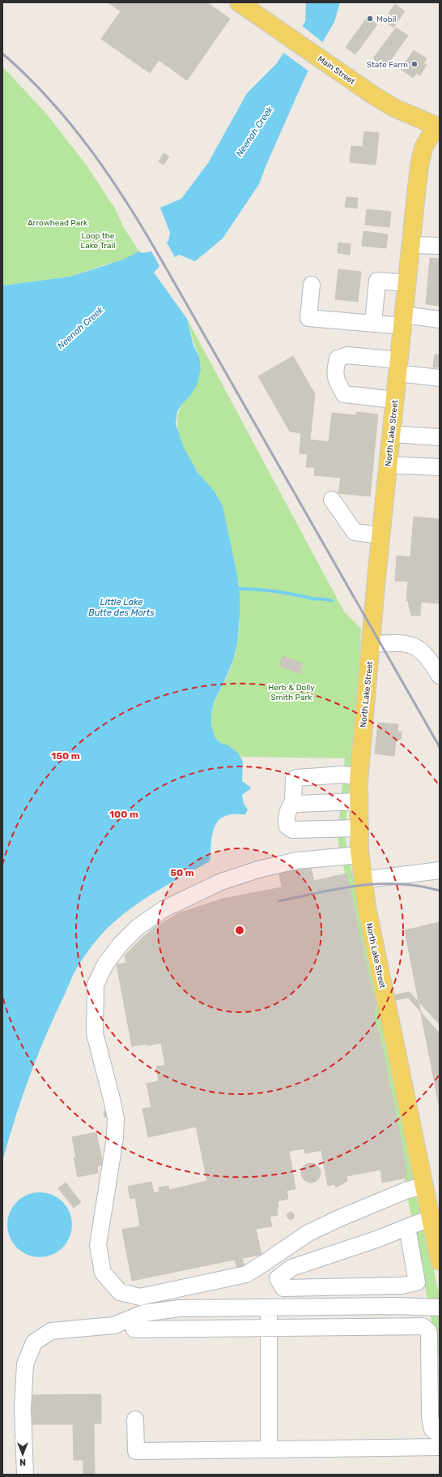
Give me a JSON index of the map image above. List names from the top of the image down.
{
  "streets": {
    "main road": ["Main Street", "North Lake Street"]
  },
  "crossings": [
    ["Main Street", "North Lake Street"]
  ],
  "water": ["Neenah Creek", "Little Lake Butte des Morts"],
  "parks": ["Arrowhead Park", "Loop the Lake Trail", "Herb & Dolly Smith Park"],
  "places": ["Mobil", "State Farm"],
  "north": "bottom",
  "rings": ["150 m", "100 m", "50 m"]
}
